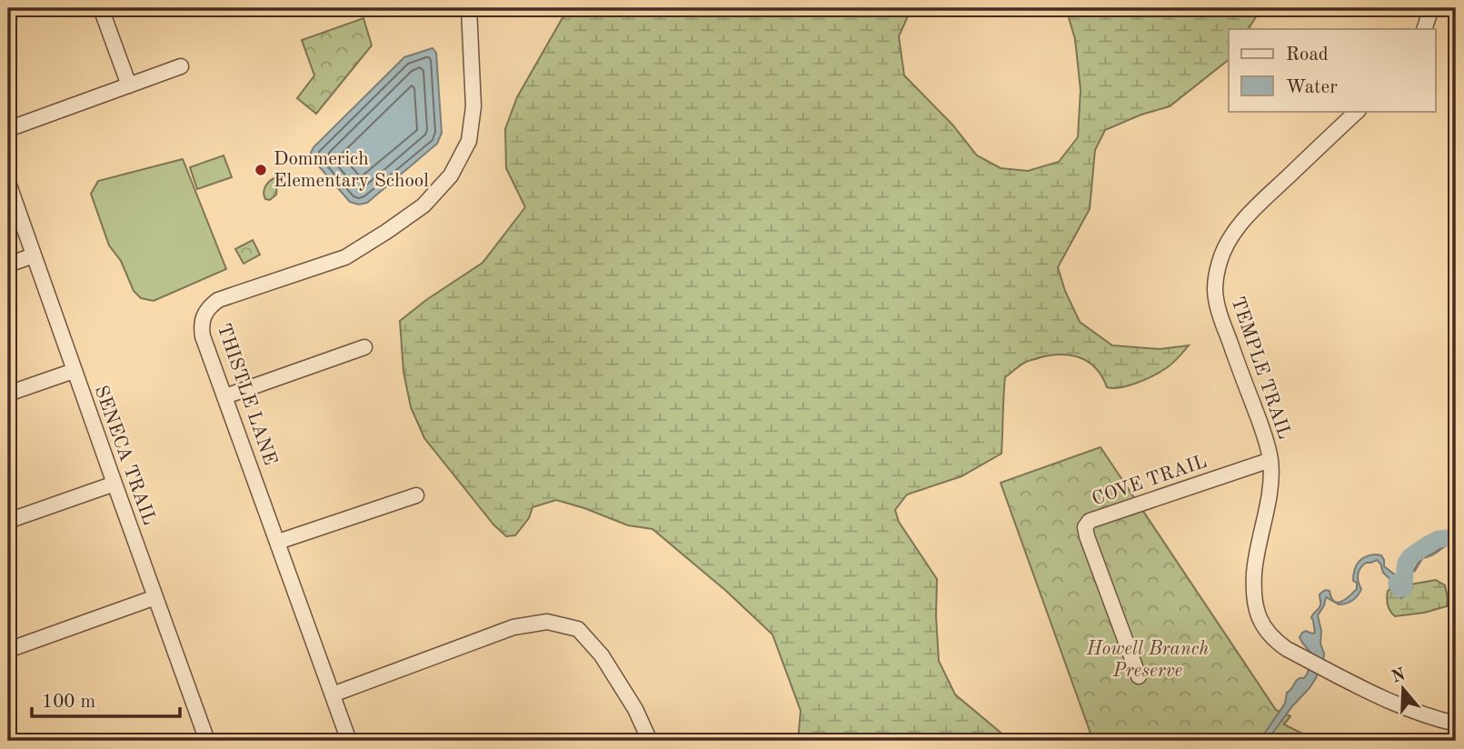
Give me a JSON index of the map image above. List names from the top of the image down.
{
  "streets": {
    "street": [
      "TEMPLE TRAIL",
      "THISTLE LANE",
      "SENECA TRAIL",
      "COVE TRAIL"
    ]
  },
  "crossings": [
    ["TEMPLE TRAIL", "COVE TRAIL"]
  ],
  "parks": ["Howell Branch Preserve"],
  "places": ["Dommerich Elementary School"],
  "legend": ["Road", "Water"],
  "scale_bar": "100 m",
  "north": "top"
}
